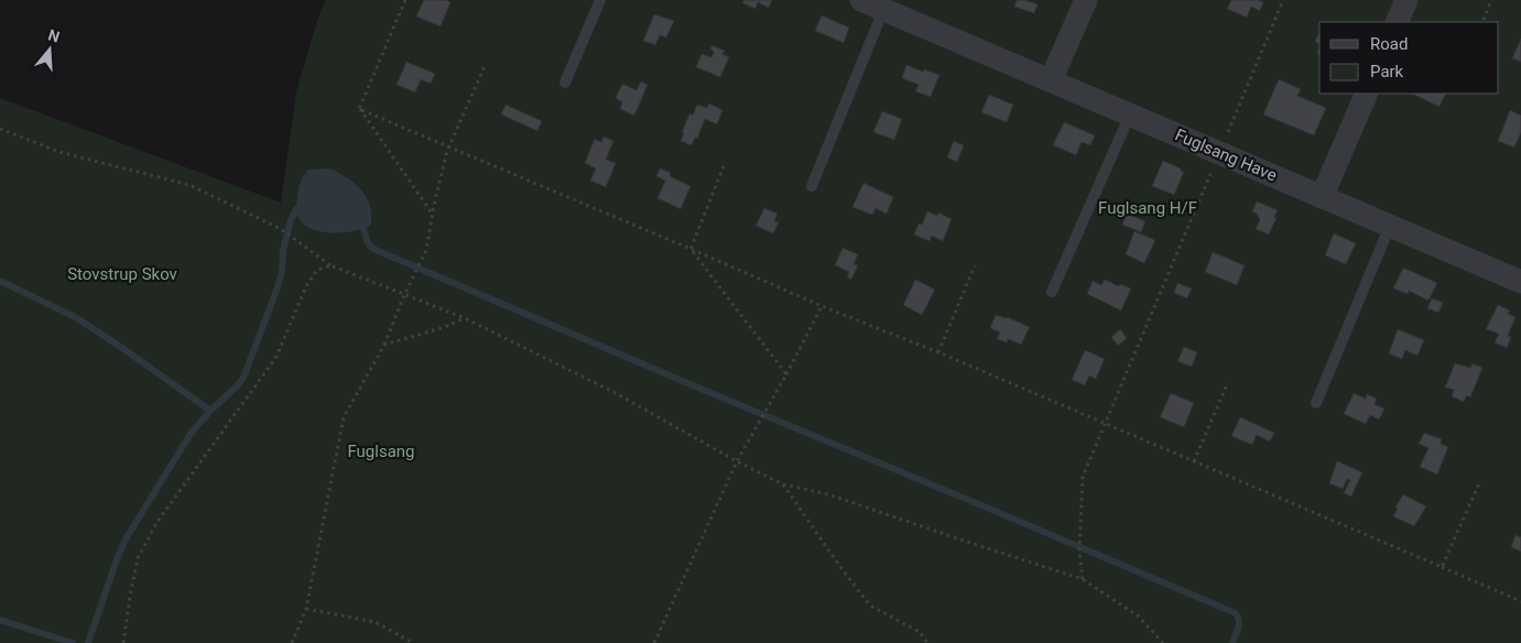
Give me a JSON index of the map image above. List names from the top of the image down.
{
  "streets": {
    "street": ["Fuglsang Have"]
  },
  "parks": ["Fuglsang H/F", "Stovstrup Skov", "Fuglsang"],
  "legend": ["Road", "Park"],
  "north": "top"
}
